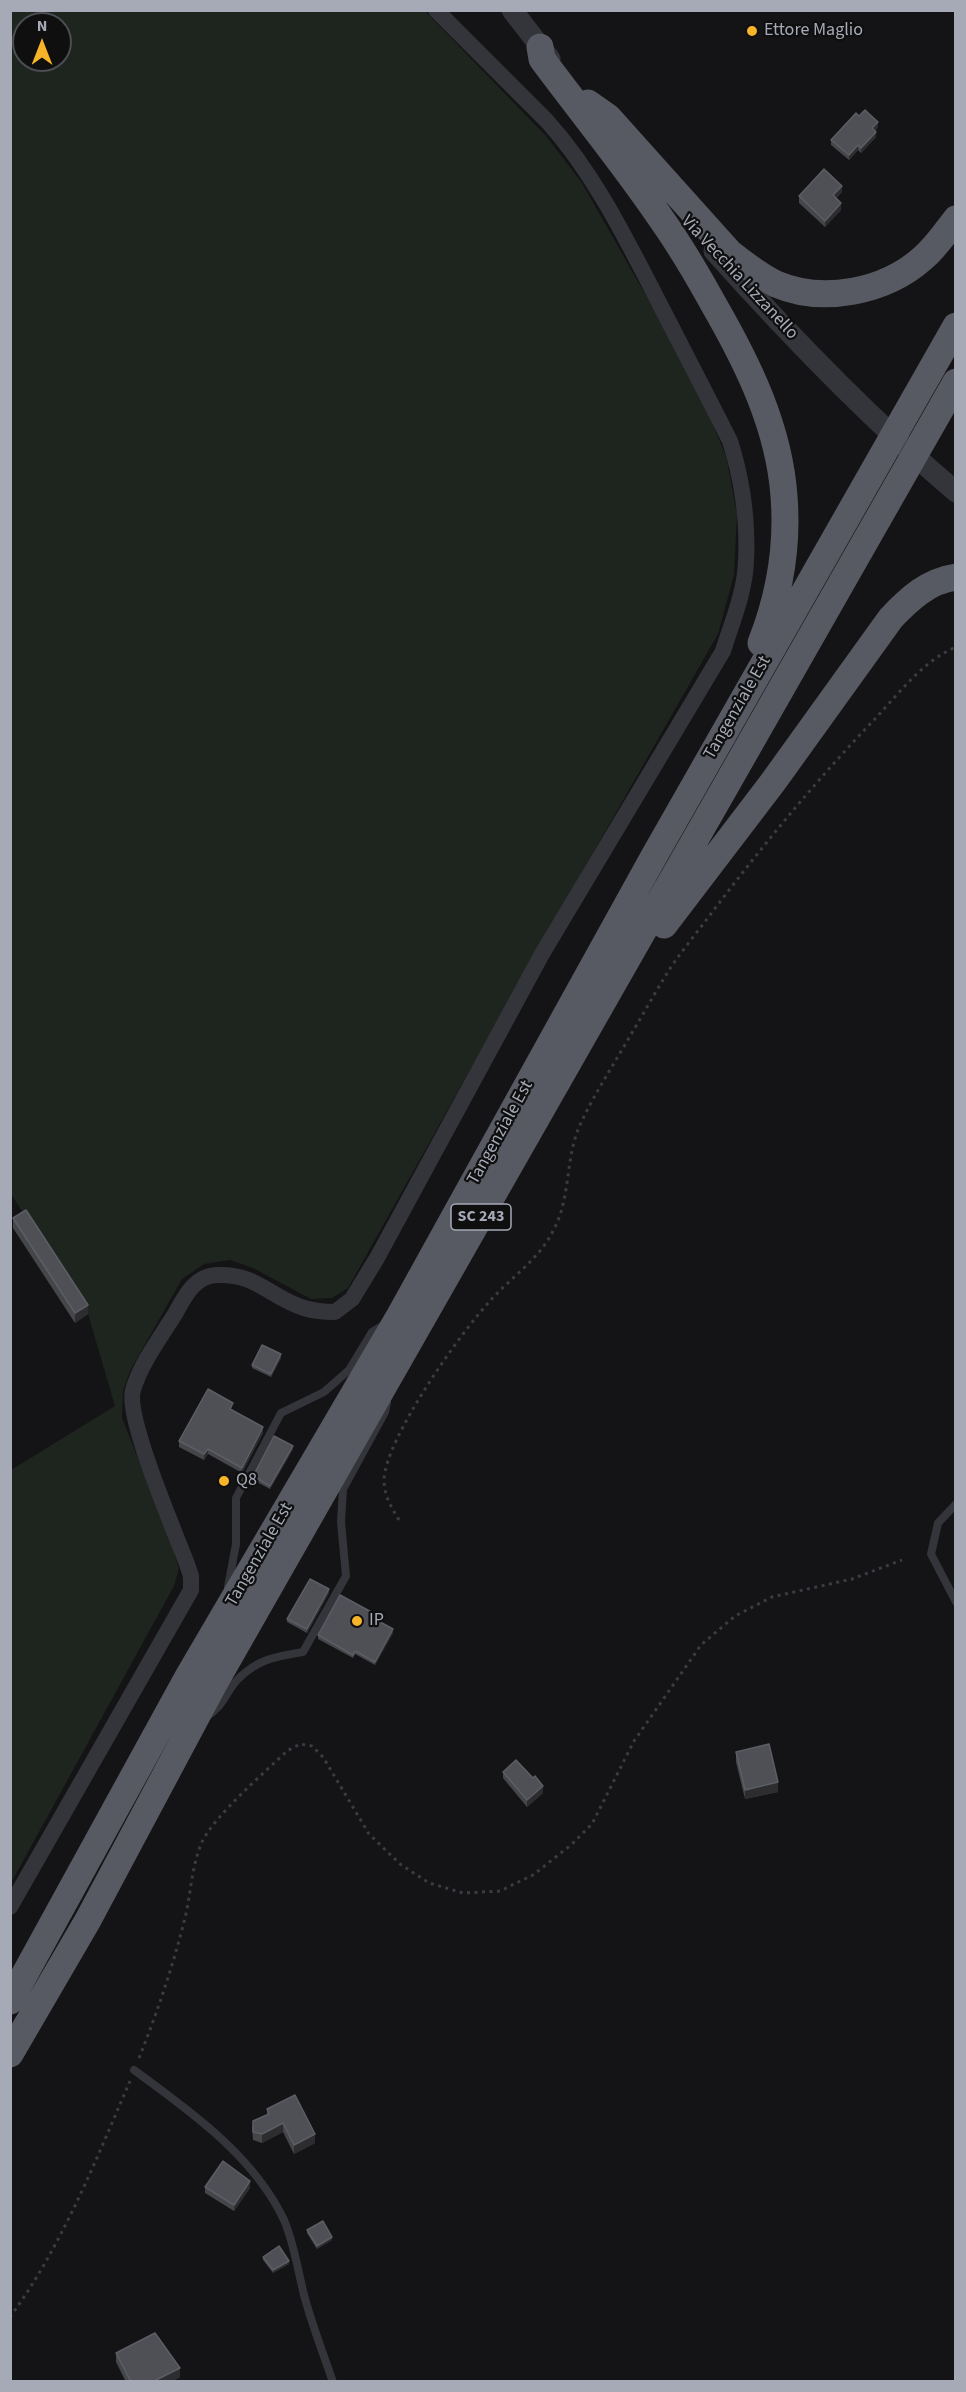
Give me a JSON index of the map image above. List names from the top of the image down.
{
  "streets": {
    "highway": ["Tangenziale Est", "SC 243"],
    "street": ["Via Vecchia Lizzanello"]
  },
  "places": ["Ettore Maglio", "Q8", "IP"],
  "north": "top"
}
